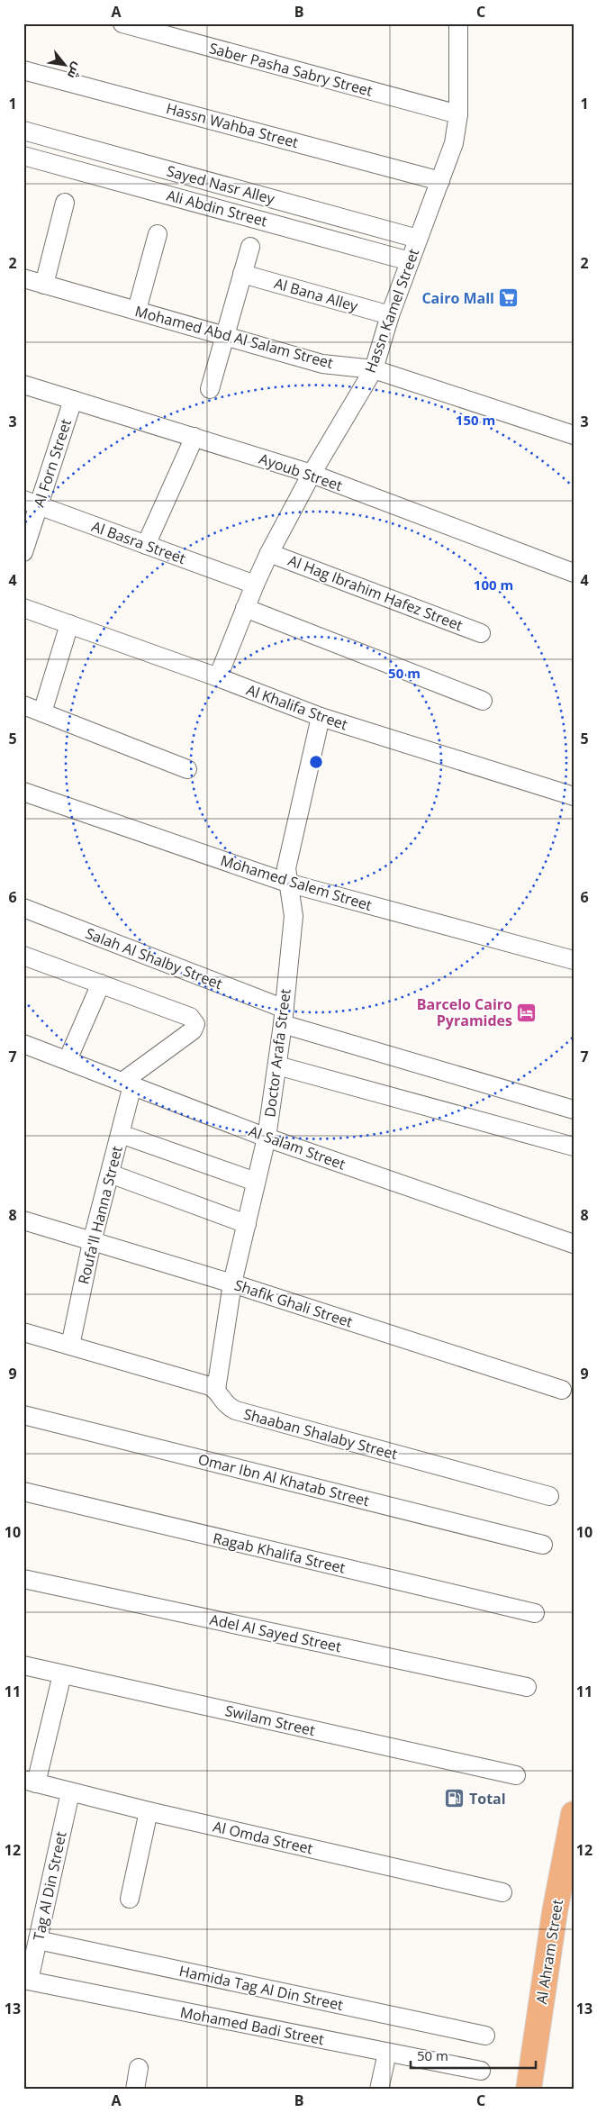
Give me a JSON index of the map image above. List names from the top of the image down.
{
  "streets": {
    "main road": ["Al Ahram Street"],
    "street": [
      "Saber Pasha Sabry Street",
      "Hassn Wahba Street",
      "Sayed Nasr Alley",
      "Ali Abdin Street",
      "Al Bana Alley",
      "Hassn Kamel Street",
      "Mohamed Abd Al Salam Street",
      "Al Forn Street",
      "Ayoub Street",
      "Al Basra Street",
      "Al Hag Ibrahim Hafez Street",
      "Al Khalifa Street",
      "Mohamed Salem Street",
      "Salah Al Shalby Street",
      "Doctor Arafa Street",
      "Al Salam Street",
      "Roufa'll Hanna Street",
      "Shafik Ghali Street",
      "Shaaban Shalaby Street",
      "Omar Ibn Al Khatab Street",
      "Ragab Khalifa Street",
      "Adel Al Sayed Street",
      "Swilam Street",
      "Al Omda Street",
      "Tag Al Din Street",
      "Hamida Tag Al Din Street",
      "Mohamed Badi Street"
    ]
  },
  "crossings": [
    ["Saber Pasha Sabry Street", "Hassn Kamel Street"],
    ["Hassn Wahba Street", "Hassn Kamel Street"],
    ["Sayed Nasr Alley", "Hassn Kamel Street"],
    ["Ali Abdin Street", "Hassn Kamel Street"],
    ["Al Bana Alley", "Hassn Kamel Street"],
    ["Hassn Kamel Street", "Mohamed Abd Al Salam Street"],
    ["Hassn Kamel Street", "Ayoub Street"],
    ["Hassn Kamel Street", "Al Basra Street"],
    ["Hassn Kamel Street", "Al Hag Ibrahim Hafez Street"],
    ["Hassn Kamel Street", "Al Khalifa Street"],
    ["Al Forn Street", "Ayoub Street"],
    ["Al Forn Street", "Al Basra Street"],
    ["Al Khalifa Street", "Doctor Arafa Street"],
    ["Mohamed Salem Street", "Doctor Arafa Street"],
    ["Salah Al Shalby Street", "Doctor Arafa Street"],
    ["Doctor Arafa Street", "Al Salam Street"],
    ["Doctor Arafa Street", "Shafik Ghali Street"],
    ["Doctor Arafa Street", "Shaaban Shalaby Street"],
    ["Al Salam Street", "Roufa'll Hanna Street"],
    ["Roufa'll Hanna Street", "Shafik Ghali Street"],
    ["Al Omda Street", "Tag Al Din Street"],
    ["Tag Al Din Street", "Hamida Tag Al Din Street"],
    ["Tag Al Din Street", "Mohamed Badi Street"]
  ],
  "places": {
    "supermarket": ["Cairo Mall"],
    "hotel": ["Barcelo Cairo Pyramides"],
    "fuel station": ["Total"]
  },
  "scale_bar": "50 m",
  "north": "bottom right",
  "grid": {
    "columns": ["A", "B", "C"],
    "rows": [
      "1",
      "2",
      "3",
      "4",
      "5",
      "6",
      "7",
      "8",
      "9",
      "10",
      "11",
      "12",
      "13"
    ]
  },
  "rings": ["150 m", "100 m", "50 m"]
}
